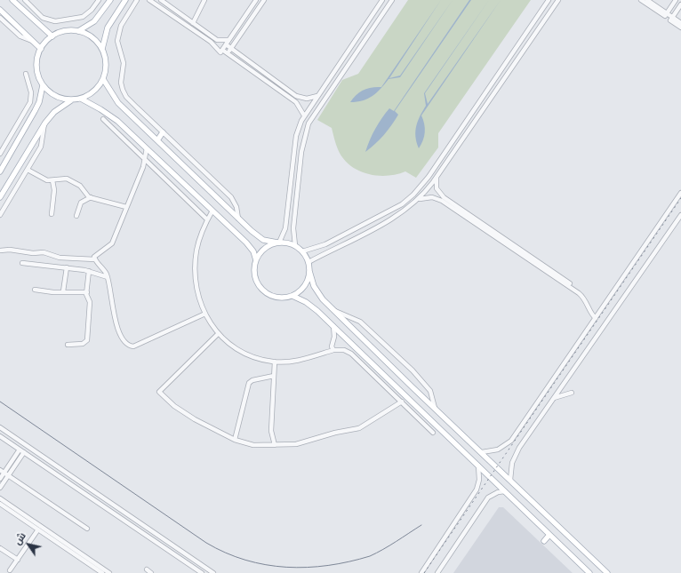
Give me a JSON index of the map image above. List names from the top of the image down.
{
  "north": "top left"
}
